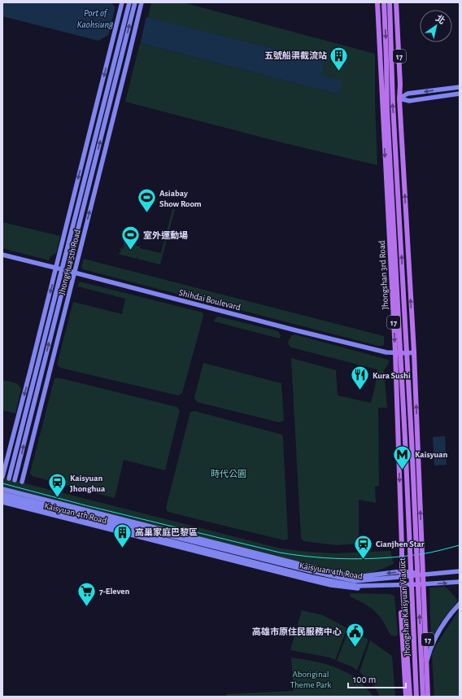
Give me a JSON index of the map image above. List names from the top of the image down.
{
  "streets": {
    "main road": ["17", "Jhongshan 3rd Road", "Jhongshan Kaisyuan Viaduct"],
    "street": ["JhongHua 5th Road", "Shihdai Boulevard", "Kaisyuan 4th Road"]
  },
  "crossings": [
    ["17", "Jhongshan 3rd Road"],
    ["17", "Shihdai Boulevard"],
    ["17", "Kaisyuan 4th Road"],
    ["17", "Jhongshan Kaisyuan Viaduct"],
    ["JhongHua 5th Road", "Shihdai Boulevard"],
    ["Jhongshan 3rd Road", "Shihdai Boulevard"],
    ["Jhongshan 3rd Road", "Kaisyuan 4th Road"],
    ["Jhongshan 3rd Road", "Jhongshan Kaisyuan Viaduct"],
    ["Shihdai Boulevard", "Jhongshan Kaisyuan Viaduct"]
  ],
  "water": ["Port of Kaohsiung"],
  "parks": ["時代公園", "Aboriginal Theme Park"],
  "places": {
    "building": ["五號船渠截流站", "高巢家庭巴黎區"],
    "sports": ["Asiabay Show Room", "室外運動場"],
    "restaurant": ["Kura Sushi"],
    "metro station": ["Kaisyuan"],
    "station": ["Kaisyuan Jhonghua", "Cianjhen Star"],
    "supermarket": ["7-Eleven"],
    "public building": ["高雄市原住民服務中心"]
  },
  "scale_bar": "100 m",
  "north": "top right"
}
